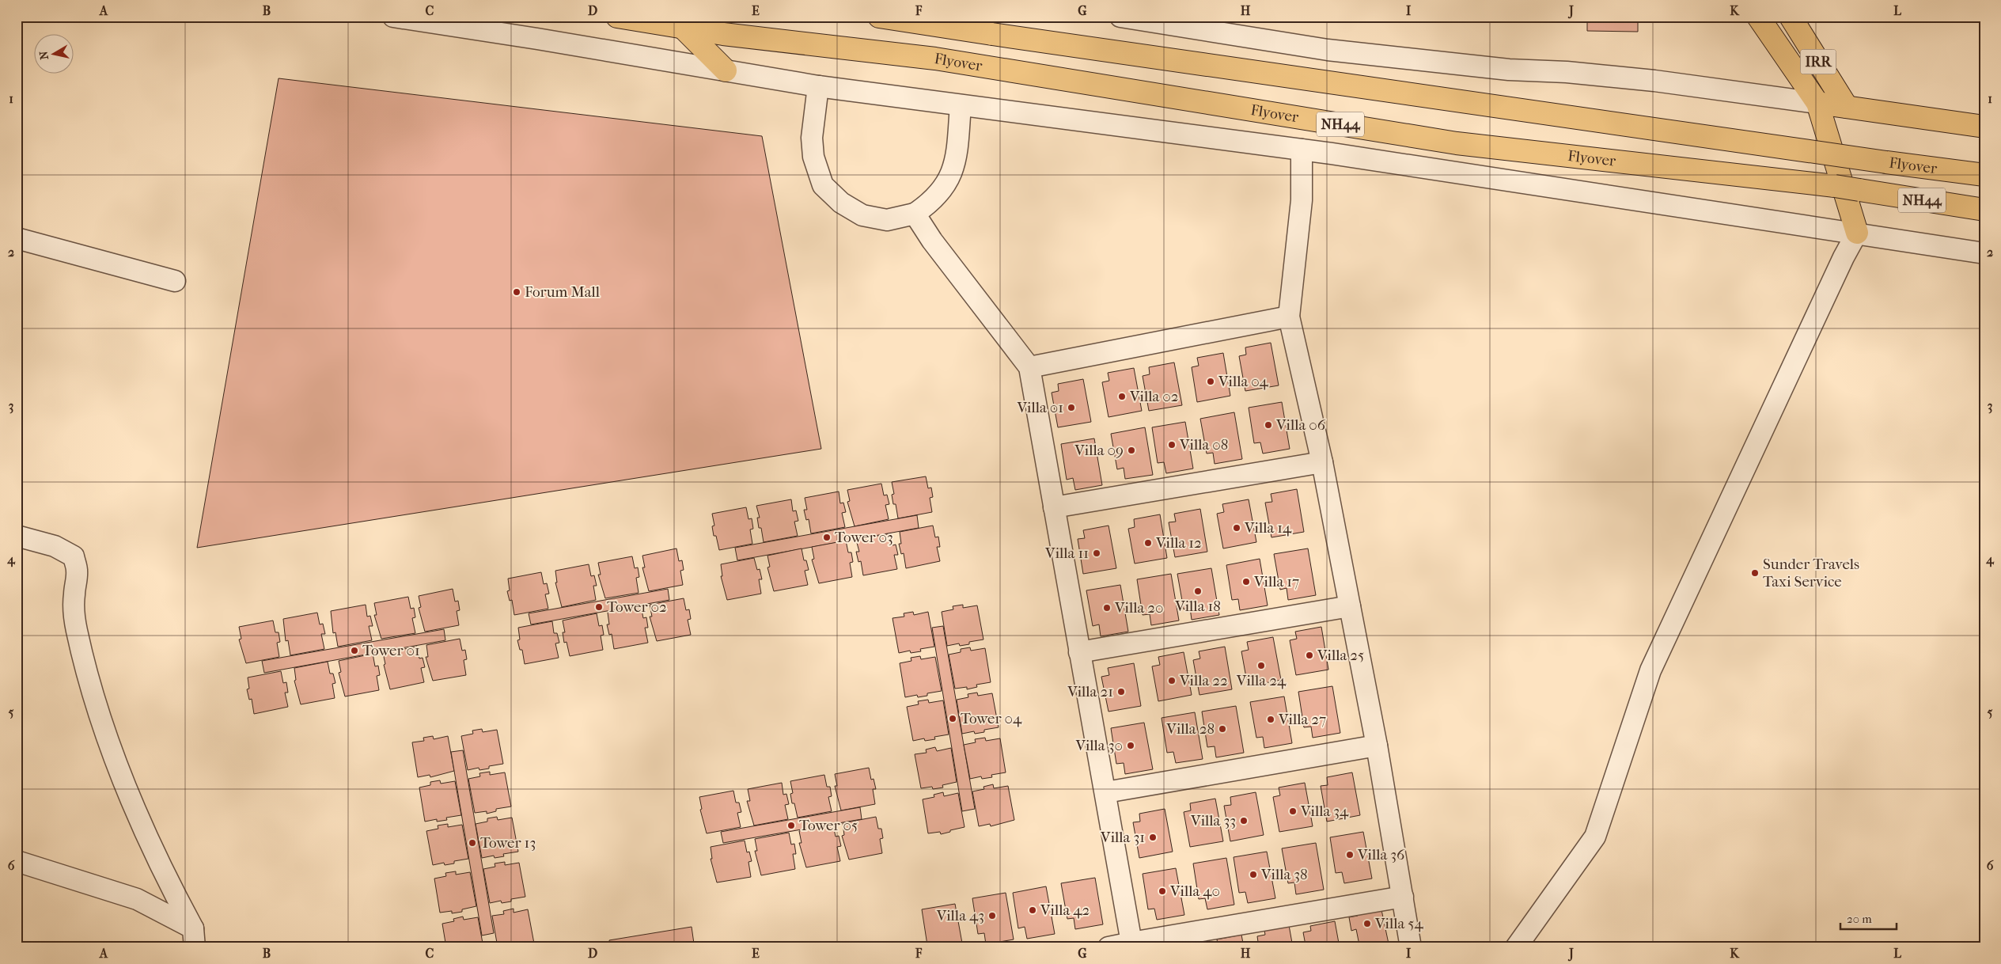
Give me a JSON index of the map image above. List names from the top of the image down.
{
  "streets": {
    "main road": ["IRR", "Flyover", "NH44"]
  },
  "crossings": [
    ["Flyover", "NH44"]
  ],
  "places": [
    "Forum Mall",
    "Villa 04",
    "Villa 02",
    "Villa 01",
    "Villa 06",
    "Villa 08",
    "Villa 09",
    "Villa 14",
    "Tower 03",
    "Villa 12",
    "Villa 11",
    "Sunder Travels Taxi Service",
    "Villa 17",
    "Villa 18",
    "Tower 02",
    "Villa 20",
    "Tower 01",
    "Villa 25",
    "Villa 24",
    "Villa 22",
    "Villa 21",
    "Tower 04",
    "Villa 27",
    "Villa 28",
    "Villa 30",
    "Villa 34",
    "Villa 33",
    "Tower 05",
    "Villa 31",
    "Tower 13",
    "Villa 36",
    "Villa 38",
    "Villa 40",
    "Villa 42",
    "Villa 43",
    "Villa 54"
  ],
  "scale_bar": "20 m",
  "north": "left",
  "grid": {
    "columns": [
      "A",
      "B",
      "C",
      "D",
      "E",
      "F",
      "G",
      "H",
      "I",
      "J",
      "K",
      "L"
    ],
    "rows": [
      "1",
      "2",
      "3",
      "4",
      "5",
      "6"
    ]
  }
}
